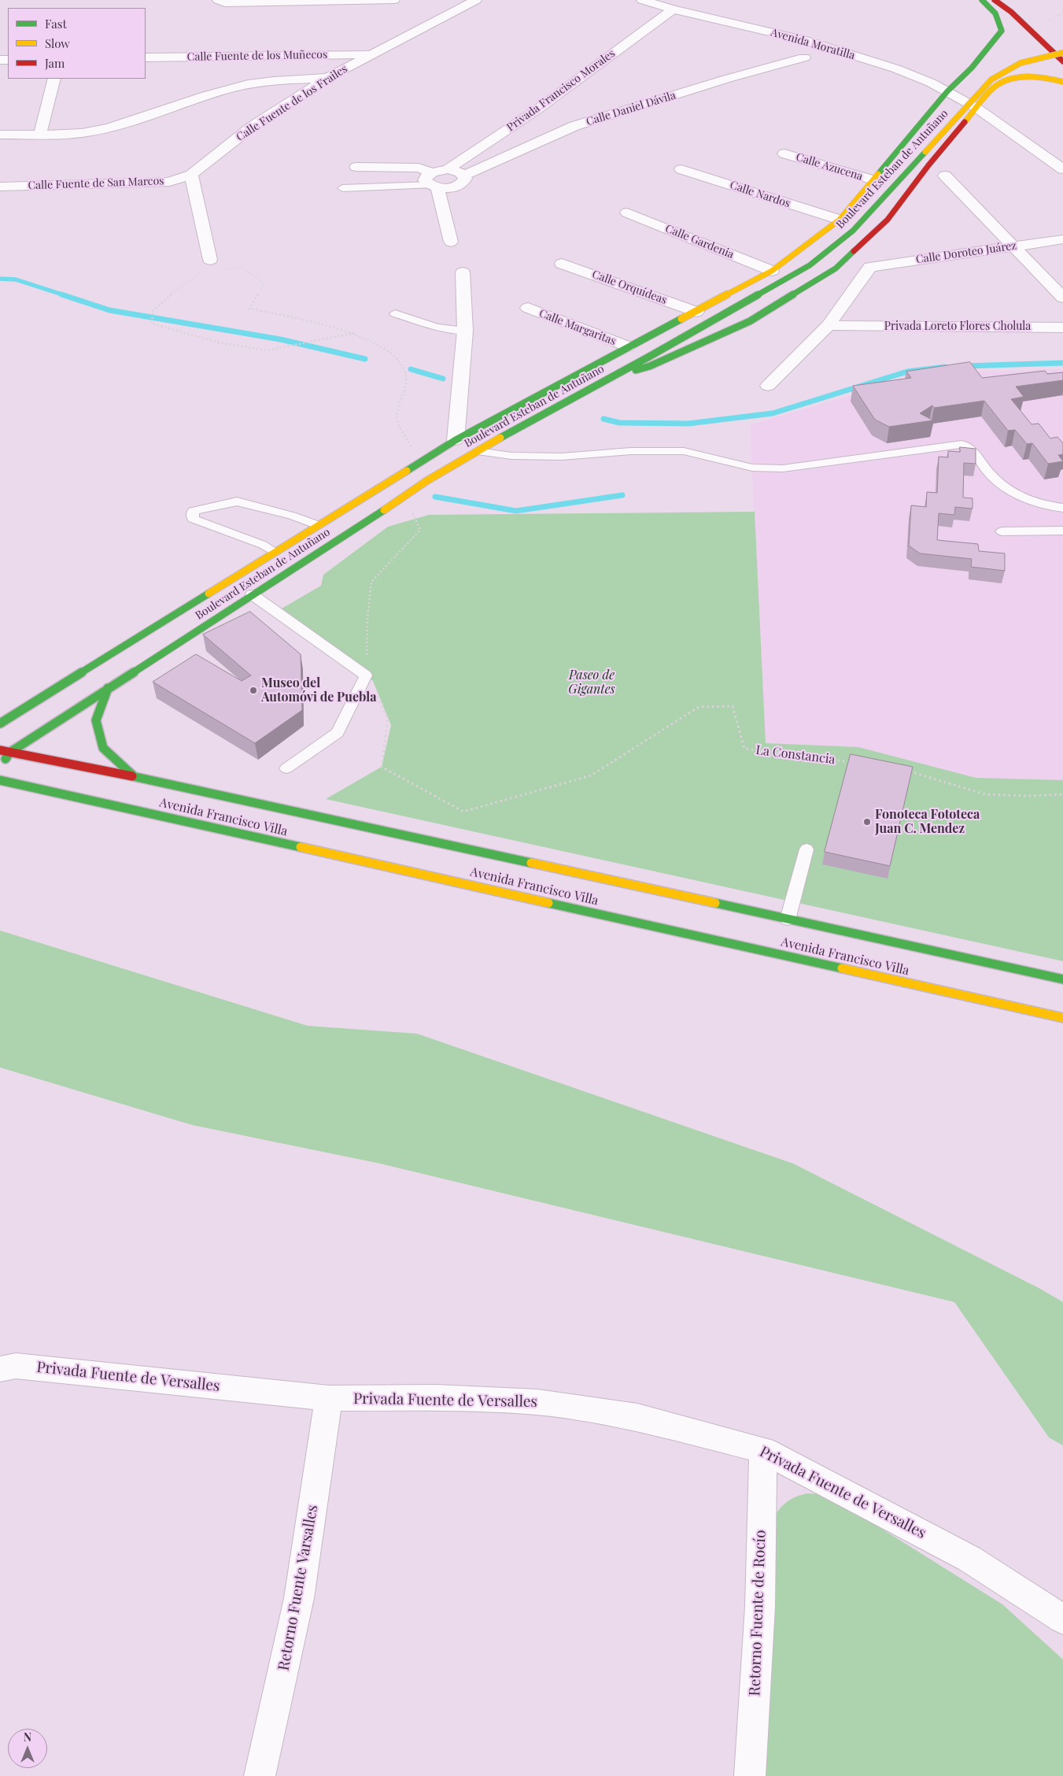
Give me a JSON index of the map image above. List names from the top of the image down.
{
  "streets": {
    "street": [
      "Avenida Moratilla",
      "Calle Fuente de los Muñecos",
      "Privada Francisco Morales",
      "Calle Fuente de los Frailes",
      "Calle Daniel Dávila",
      "Calle Azucena",
      "Boulevard Esteban de Antuñano",
      "Calle Fuente de San Marcos",
      "Calle Nardos",
      "Calle Gardenia",
      "Calle Doroteo Juárez",
      "Calle Orquídeas",
      "Privada Loreto Flores Cholula",
      "Calle Margaritas",
      "Avenida Francisco Villa",
      "Privada Fuente de Versalles",
      "Retorno Fuente Varsalles",
      "Retorno Fuente de Rocío"
    ],
    "path": ["La Constancia"]
  },
  "crossings": [
    ["Avenida Moratilla", "Privada Francisco Morales"],
    ["Avenida Moratilla", "Boulevard Esteban de Antuñano"],
    ["Calle Fuente de los Muñecos", "Calle Fuente de los Frailes"],
    ["Calle Fuente de los Frailes", "Calle Fuente de San Marcos"],
    ["Calle Azucena", "Boulevard Esteban de Antuñano"],
    ["Boulevard Esteban de Antuñano", "Calle Nardos"],
    ["Boulevard Esteban de Antuñano", "Calle Gardenia"],
    ["Boulevard Esteban de Antuñano", "Calle Orquídeas"],
    ["Boulevard Esteban de Antuñano", "Calle Margaritas"],
    ["Boulevard Esteban de Antuñano", "Avenida Francisco Villa"],
    ["Calle Doroteo Juárez", "Privada Loreto Flores Cholula"],
    ["Privada Fuente de Versalles", "Retorno Fuente Varsalles"],
    ["Privada Fuente de Versalles", "Retorno Fuente de Rocío"]
  ],
  "parks": ["Paseo de Gigantes"],
  "places": ["Museo del Automóvi de Puebla", "Fonoteca Fototeca Juan C. Mendez"],
  "legend": ["Fast", "Slow", "Jam"],
  "north": "top"
}
